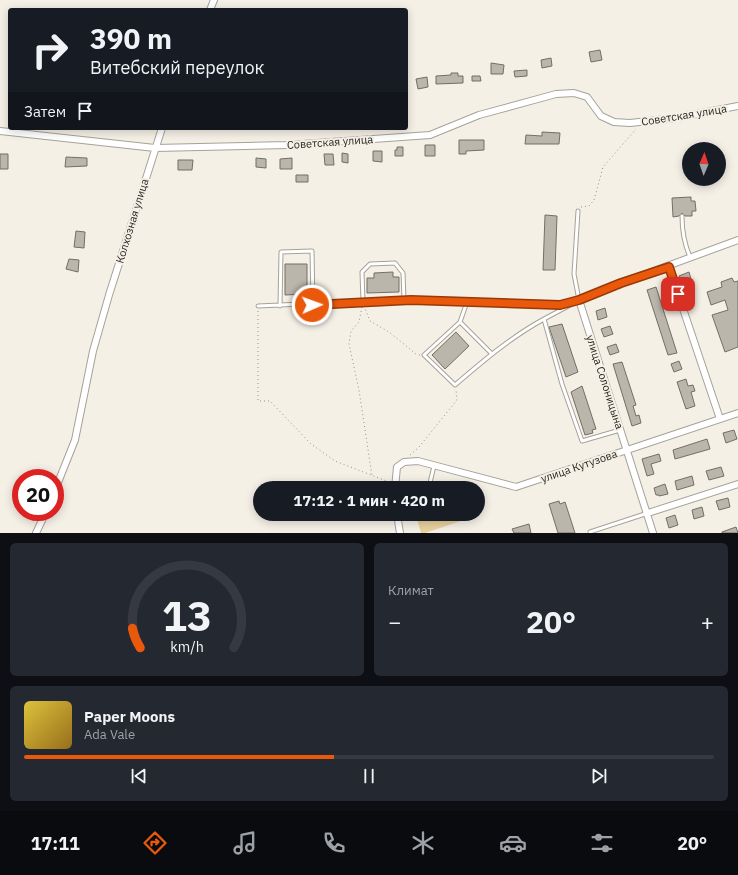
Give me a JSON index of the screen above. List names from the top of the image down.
{
  "streets": {
    "street": [
      "Советская улица",
      "Колхозная улица",
      "улица Солоницына",
      "улица Кутузова"
    ]
  },
  "crossings": [
    ["Советская улица", "Колхозная улица"],
    ["улица Солоницына", "улица Кутузова"]
  ],
  "north": "top",
  "page": {
    "turn": ["390 m", "Витебский переулок"],
    "then": "Затем",
    "limit": "20",
    "trip": "17:12 · 1 мин · 420 m",
    "tile": "Климат",
    "heat": ["−", "20°", "+"],
    "song": ["Paper Moons", "Ada Vale"],
    "tabs": ["17:11", "20°"],
    "gauge": ["13", "km/h"]
  }
}
